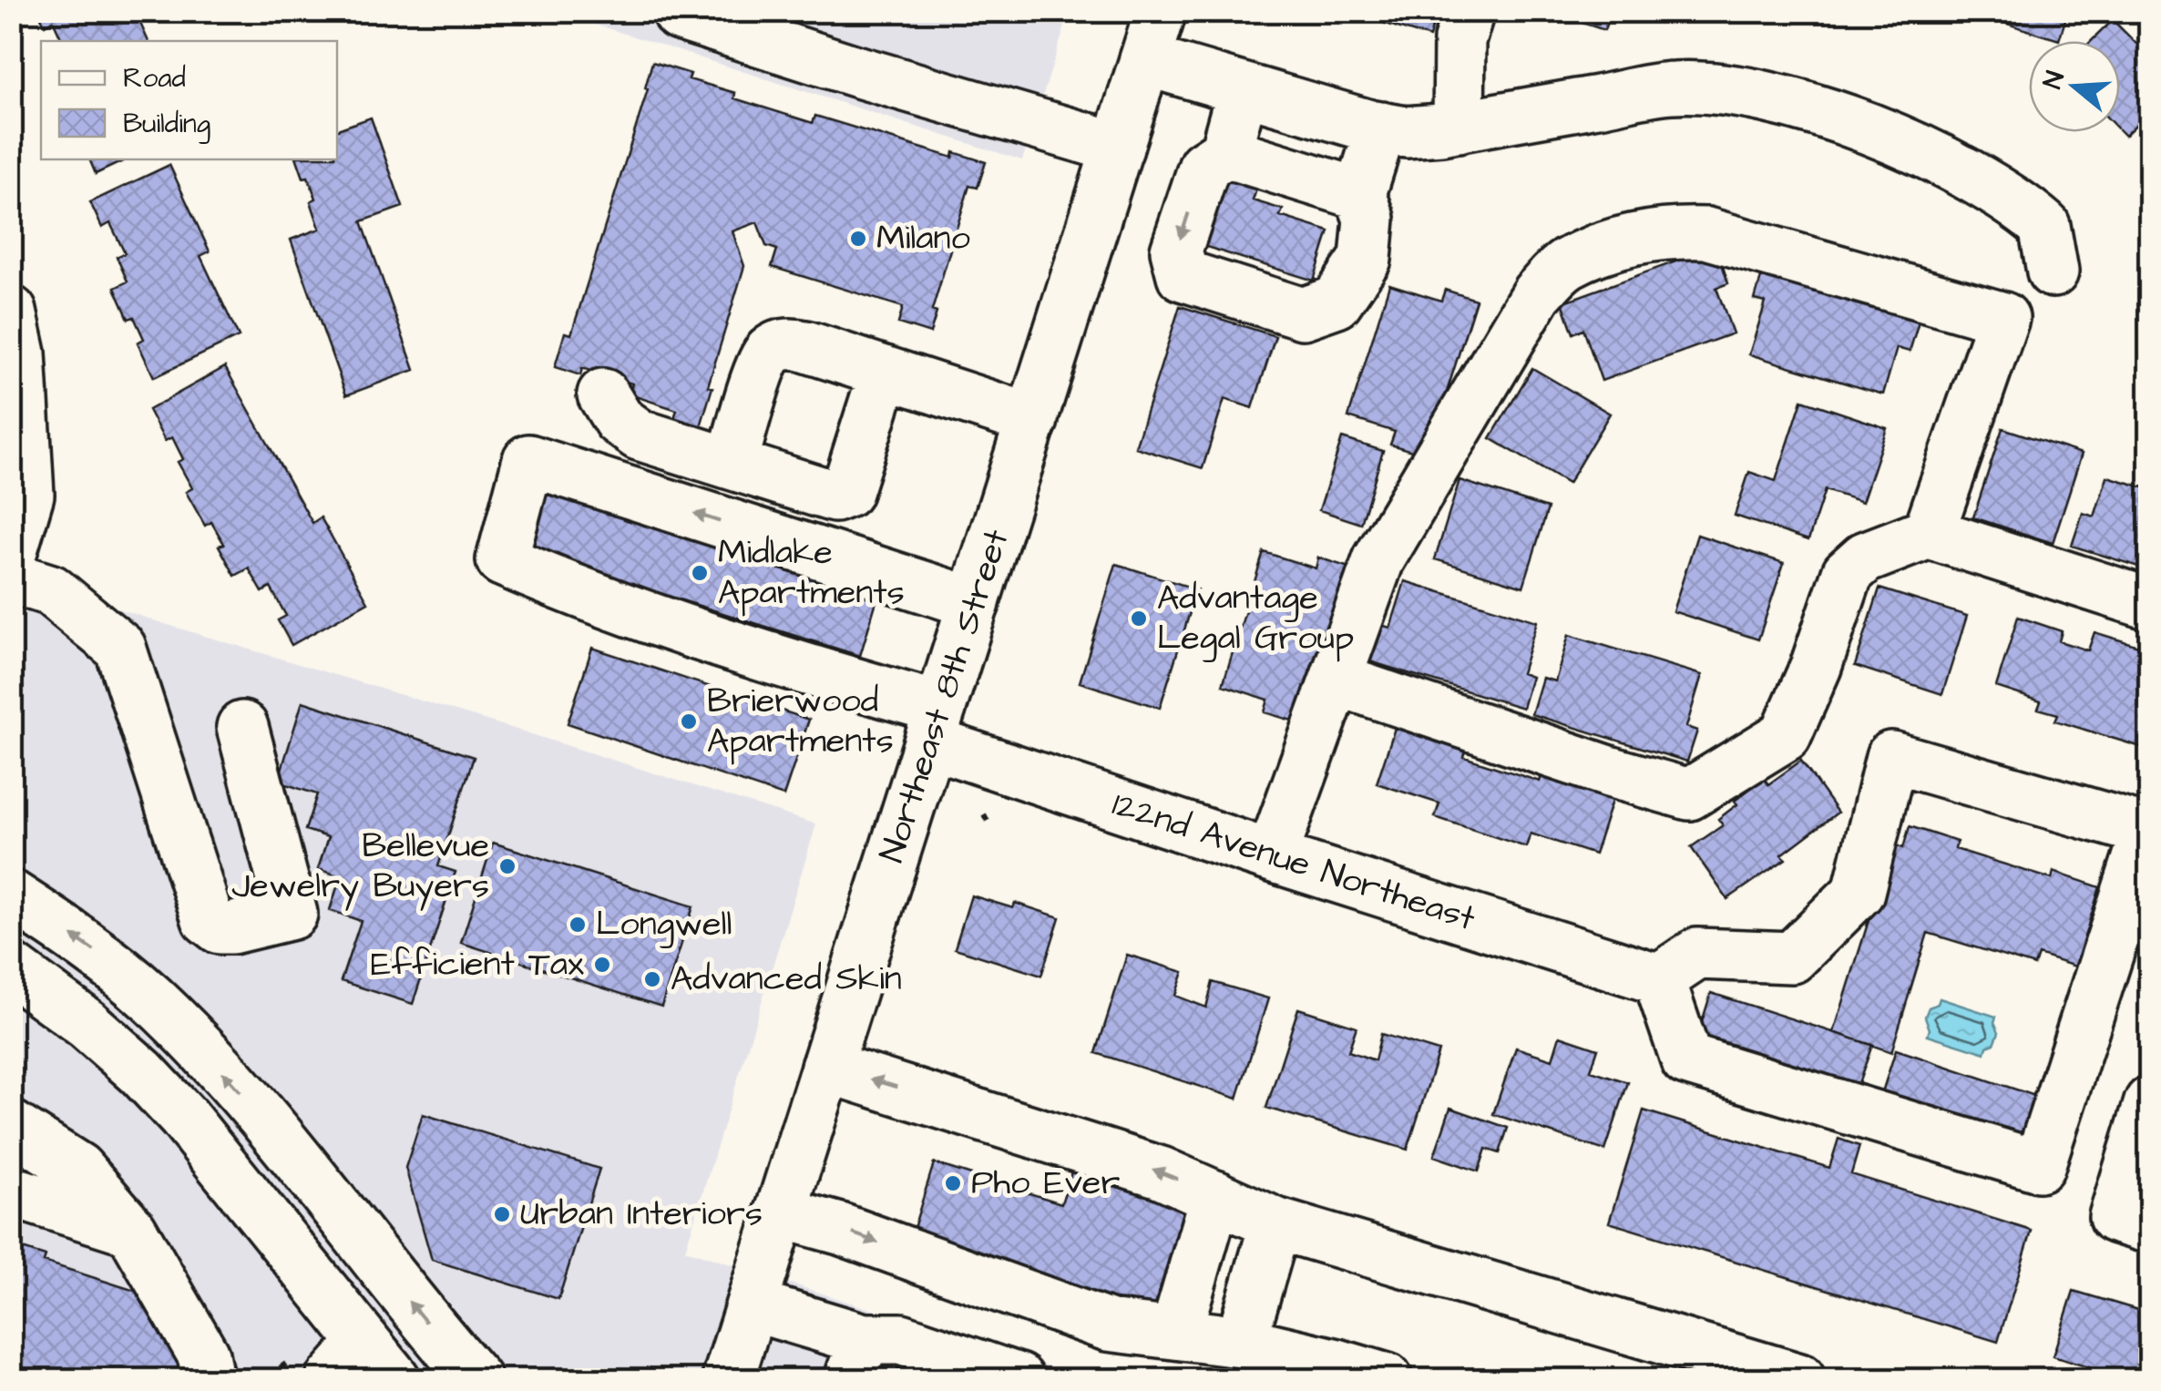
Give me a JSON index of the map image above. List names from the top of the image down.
{
  "streets": {
    "main road": ["Northeast 8th Street", "122nd Avenue Northeast"]
  },
  "crossings": [
    ["Northeast 8th Street", "122nd Avenue Northeast"]
  ],
  "places": [
    "Milano",
    "Midlake Apartments",
    "Advantage Legal Group",
    "Brierwood Apartments",
    "Bellevue Jewelry Buyers",
    "Longwell",
    "Efficient Tax",
    "Advanced Skin",
    "Pho Ever",
    "Urban Interiors"
  ],
  "legend": ["Road", "Building"],
  "north": "left"
}
